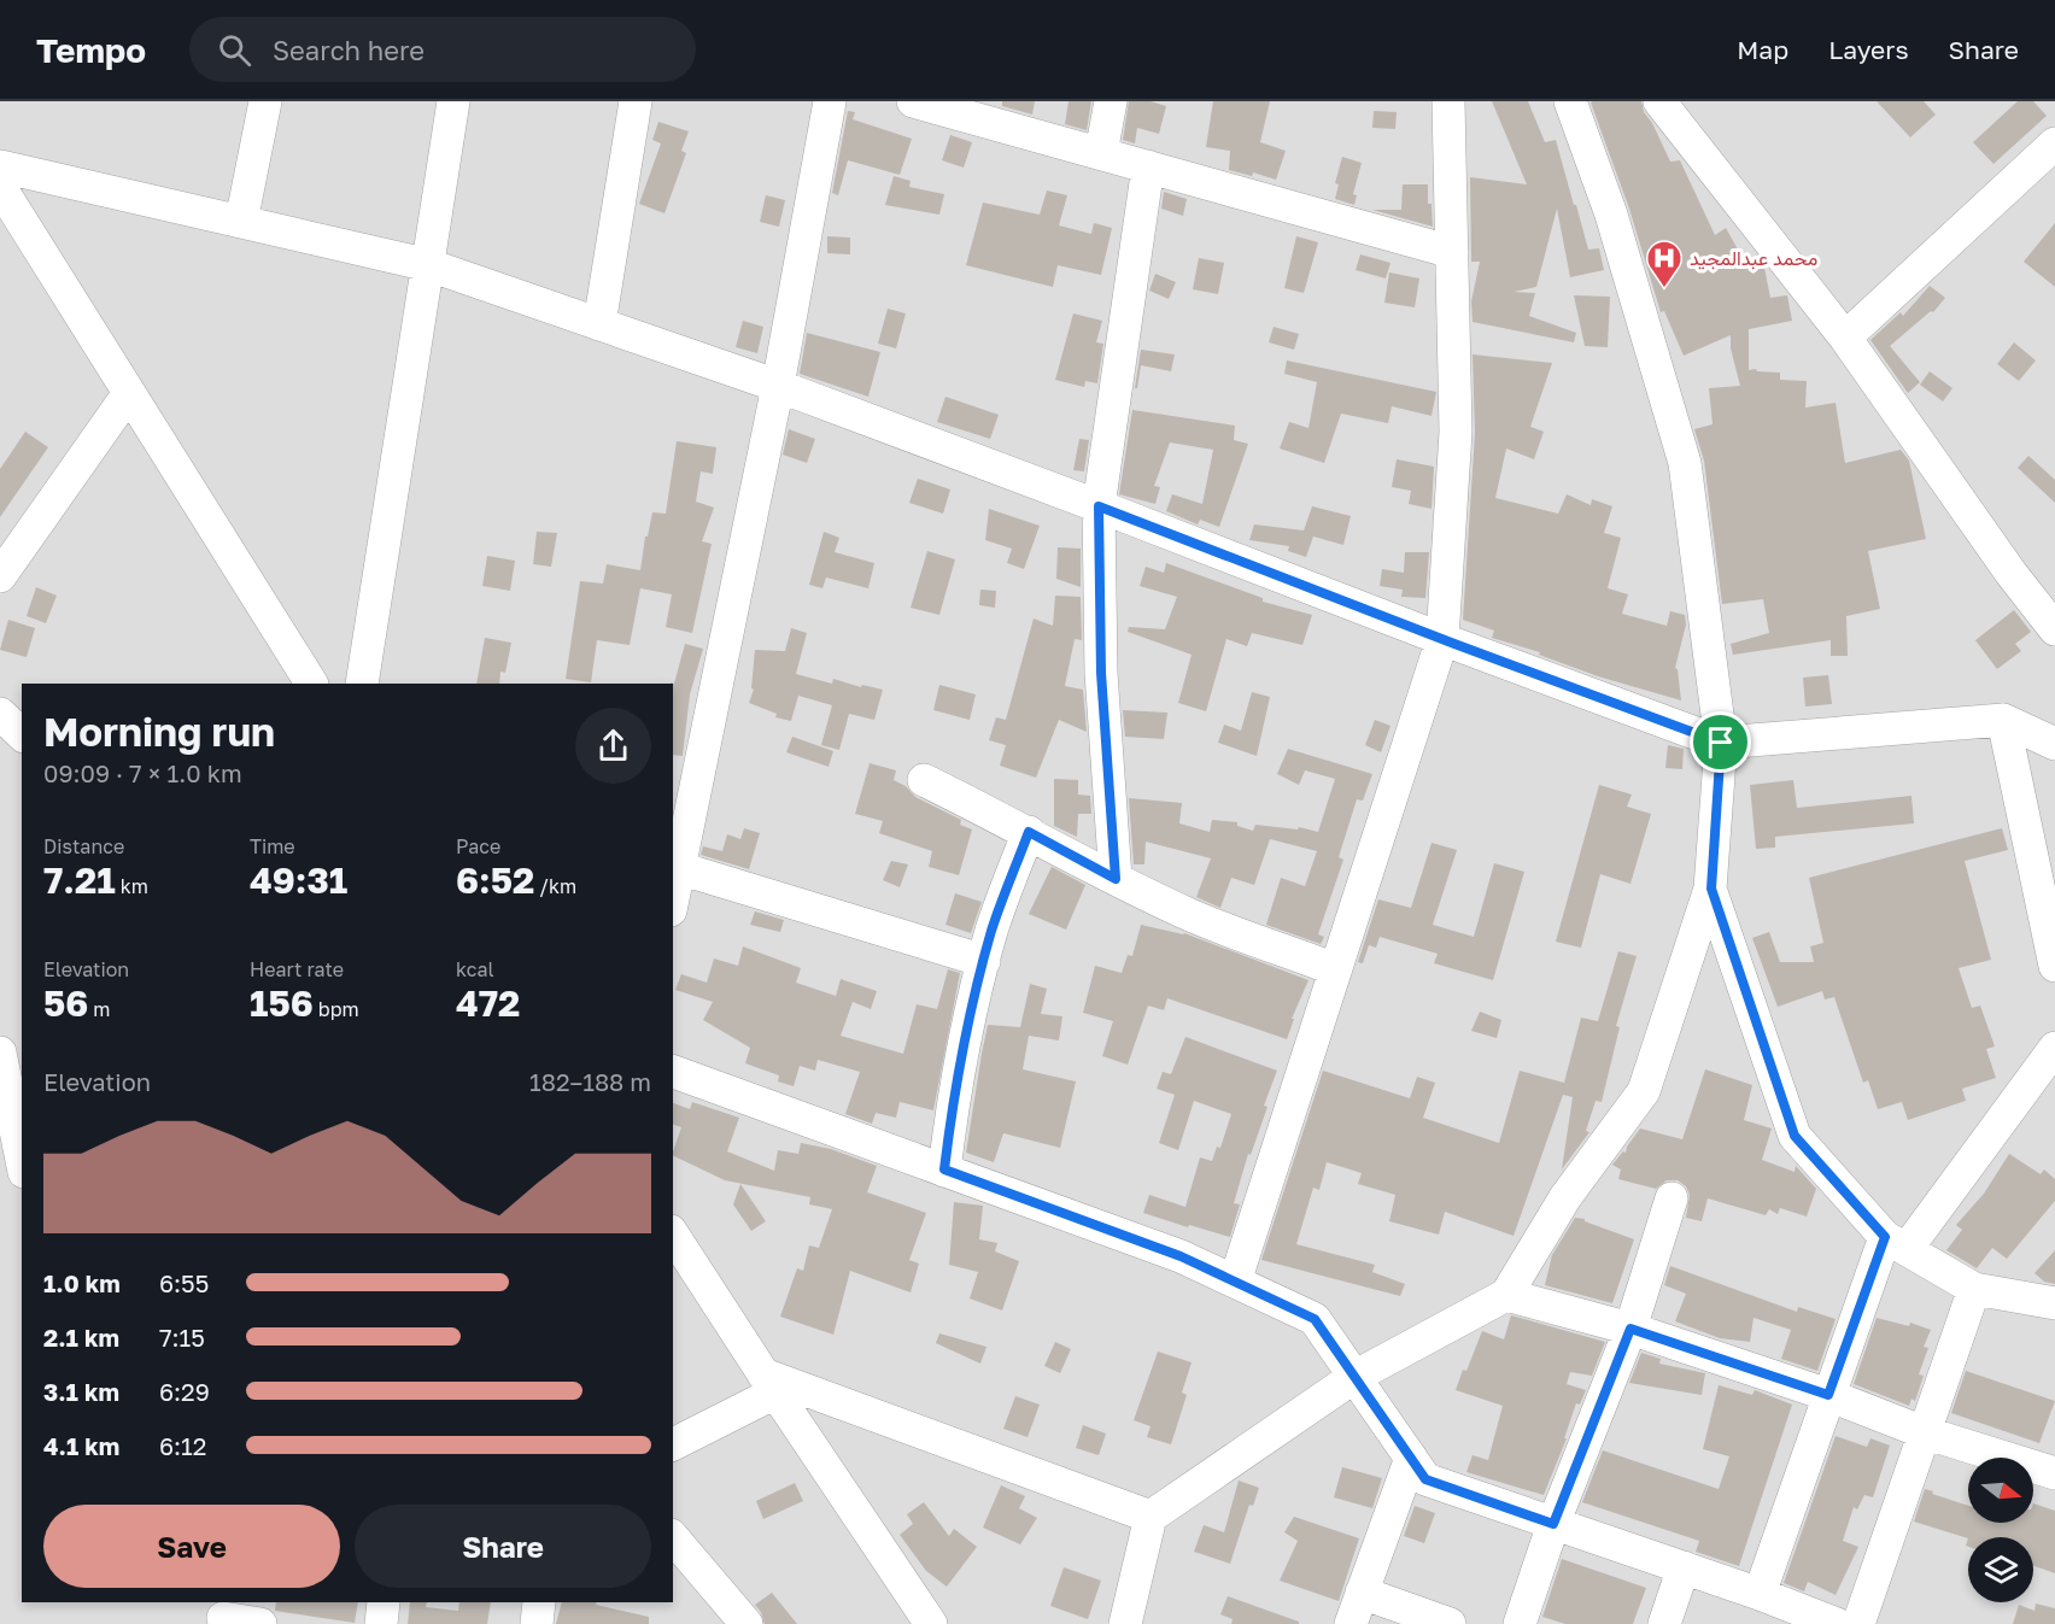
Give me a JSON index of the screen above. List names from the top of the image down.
{
  "places": {
    "hospital": ["محمد عبدالمجيد"]
  },
  "north": "right",
  "page": {
    "header": "Tempo",
    "search": "Search here",
    "nav": ["Map", "Layers", "Share"],
    "heading": ["Morning run", "09:09 · 7 × 1.0 km"],
    "stats": [
      ["Distance", "7.21 km"],
      ["Time", "49:31"],
      ["Pace", "6:52 /km"],
      ["Elevation", "56 m"],
      ["Heart rate", "156 bpm"],
      ["kcal", "472"]
    ],
    "chart": ["Elevation", "182–188 m"],
    "list": [
      {
        "name": "1.0 km",
        "note": "6:55"
      },
      {
        "name": "2.1 km",
        "note": "7:15"
      },
      {
        "name": "3.1 km",
        "note": "6:29"
      },
      {
        "name": "4.1 km",
        "note": "6:12"
      }
    ],
    "buttons": ["Save", "Share"]
  }
}
